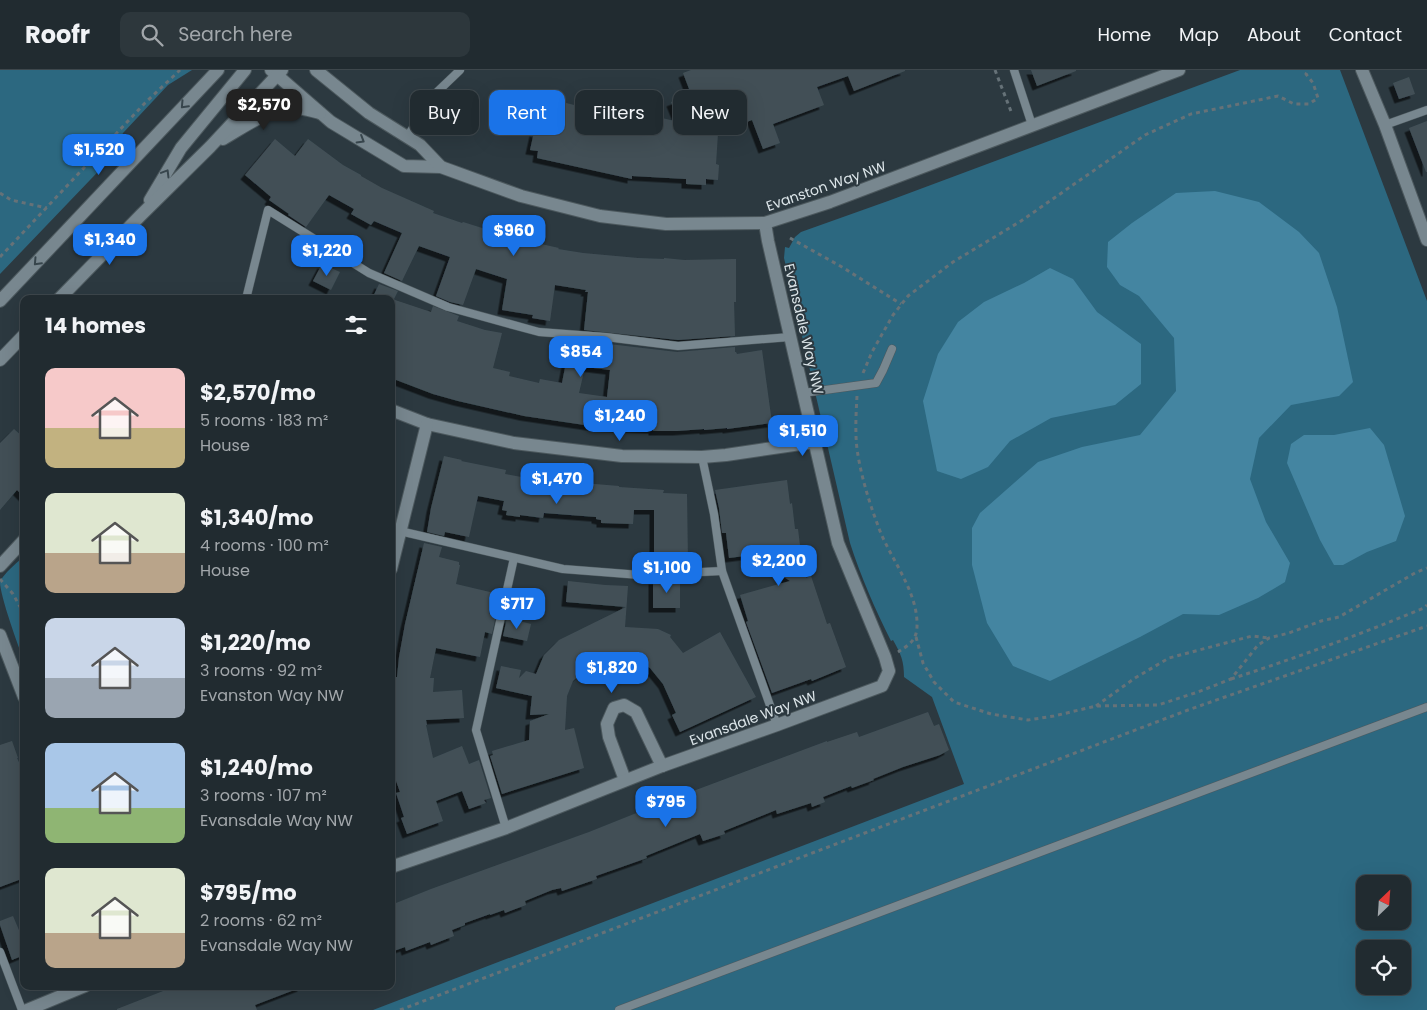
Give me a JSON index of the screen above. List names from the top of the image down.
{
  "streets": {
    "street": ["Evanston Way NW", "Evansdale Way NW"]
  },
  "crossings": [
    ["Evanston Way NW", "Evansdale Way NW"]
  ],
  "north": "top right",
  "page": {
    "header": "Roofr",
    "search": "Search here",
    "nav": [
      "Home",
      "Map",
      "About",
      "Contact"
    ],
    "price": [
      "$2,570",
      "$1,520",
      "$960",
      "$1,340",
      "$1,220",
      "$854",
      "$1,240",
      "$1,510",
      "$1,470",
      "$2,200",
      "$1,100",
      "$717",
      "$1,820",
      "$795"
    ],
    "chip": [
      "Buy",
      "Rent",
      "Filters",
      "New"
    ],
    "heading": "14 homes",
    "list": [
      {
        "name": "$2,570/mo",
        "note": "5 rooms · 183 m² · House"
      },
      {
        "name": "$1,340/mo",
        "note": "4 rooms · 100 m² · House"
      },
      {
        "name": "$1,220/mo",
        "note": "3 rooms · 92 m² · Evanston Way NW"
      },
      {
        "name": "$1,240/mo",
        "note": "3 rooms · 107 m² · Evansdale Way NW"
      },
      {
        "name": "$795/mo",
        "note": "2 rooms · 62 m² · Evansdale Way NW"
      }
    ]
  }
}
